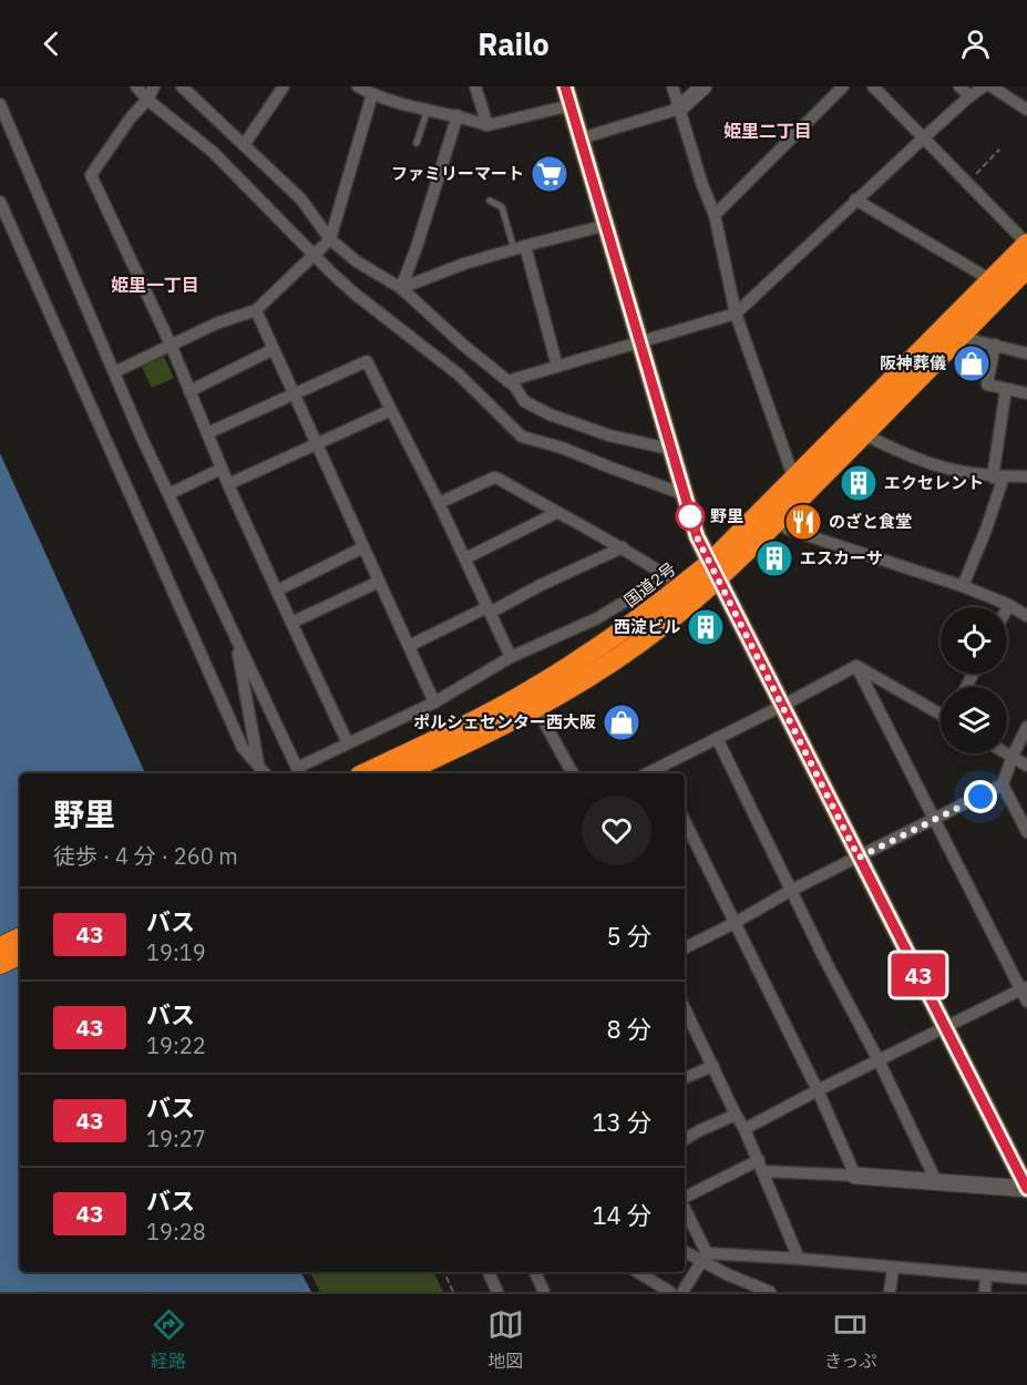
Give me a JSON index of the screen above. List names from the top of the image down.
{
  "streets": {
    "highway": ["国道2号"]
  },
  "districts": ["姫里二丁目", "姫里一丁目"],
  "places": {
    "supermarket": ["ファミリーマート"],
    "shop": ["阪神葬儀", "ポルシェセンター西大阪"],
    "building": ["エクセレント", "エスカーサ", "西淀ビル"],
    "other": ["野里"],
    "restaurant": ["のざと食堂"]
  },
  "lines": ["bus line 43"],
  "page": {
    "header": "Railo",
    "on_map": "43",
    "heading": ["野里", "徒歩 · 4 分 · 260 m"],
    "list": [
      {
        "mark": "43",
        "name": "バス",
        "note": "19:19",
        "value": "5 分"
      },
      {
        "mark": "43",
        "name": "バス",
        "note": "19:22",
        "value": "8 分"
      },
      {
        "mark": "43",
        "name": "バス",
        "note": "19:27",
        "value": "13 分"
      },
      {
        "mark": "43",
        "name": "バス",
        "note": "19:28",
        "value": "14 分"
      }
    ],
    "tabs": ["経路", "地図", "きっぷ"]
  }
}
